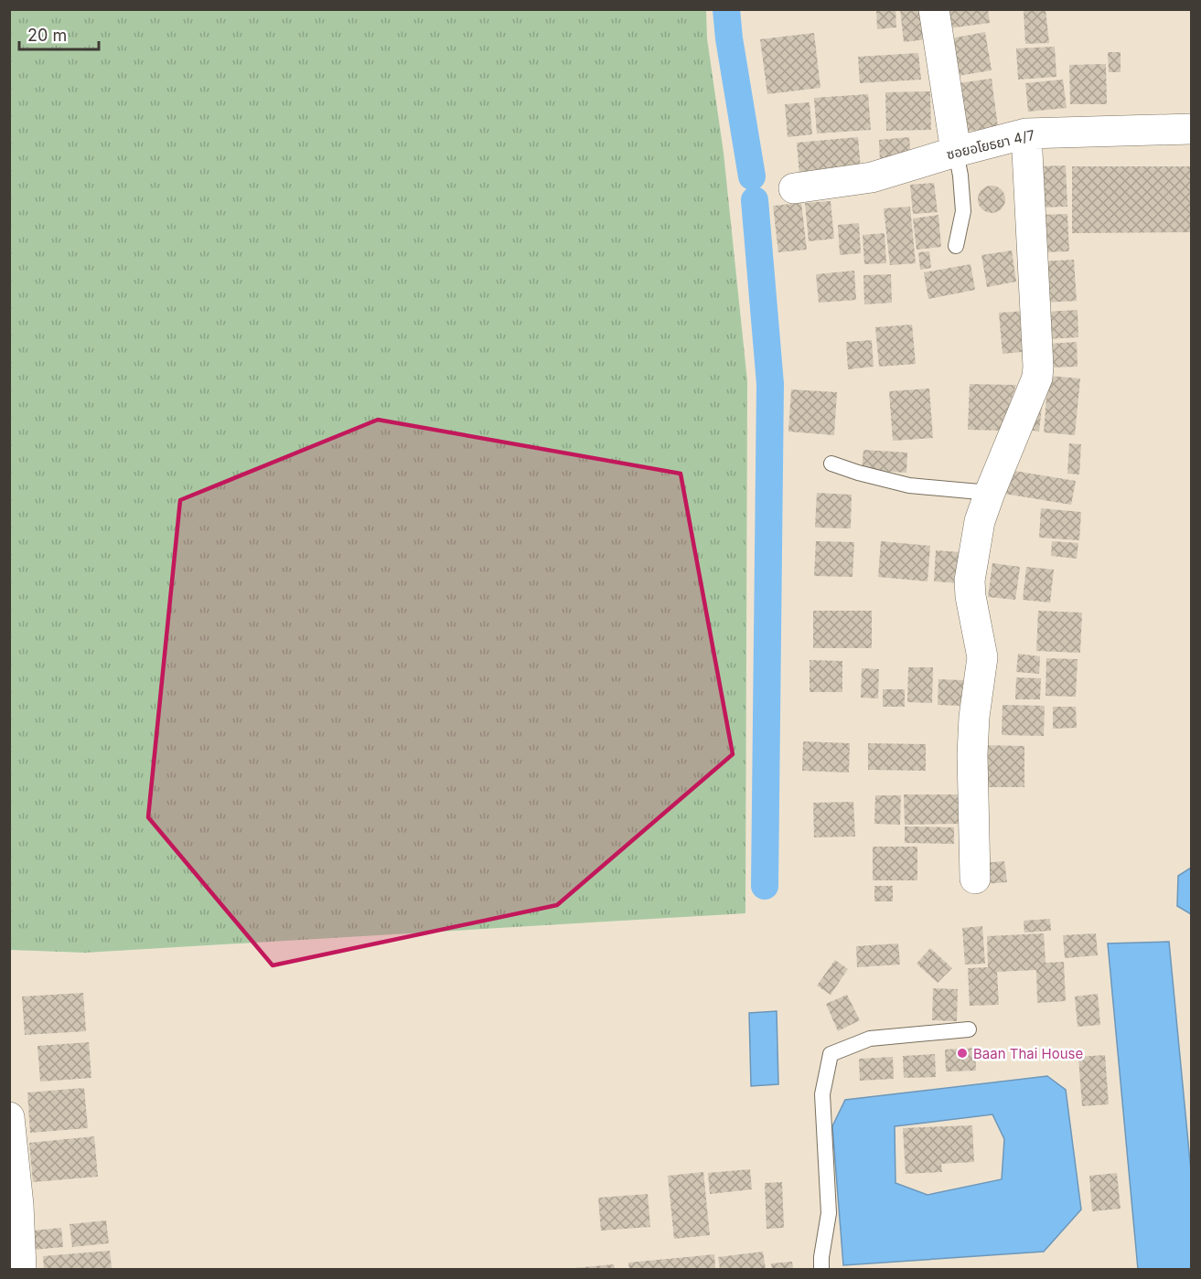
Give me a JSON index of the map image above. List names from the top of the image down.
{
  "streets": {
    "street": ["ซอยอโยธยา 4/7"]
  },
  "places": ["Baan Thai House"],
  "scale_bar": "20 m"
}
